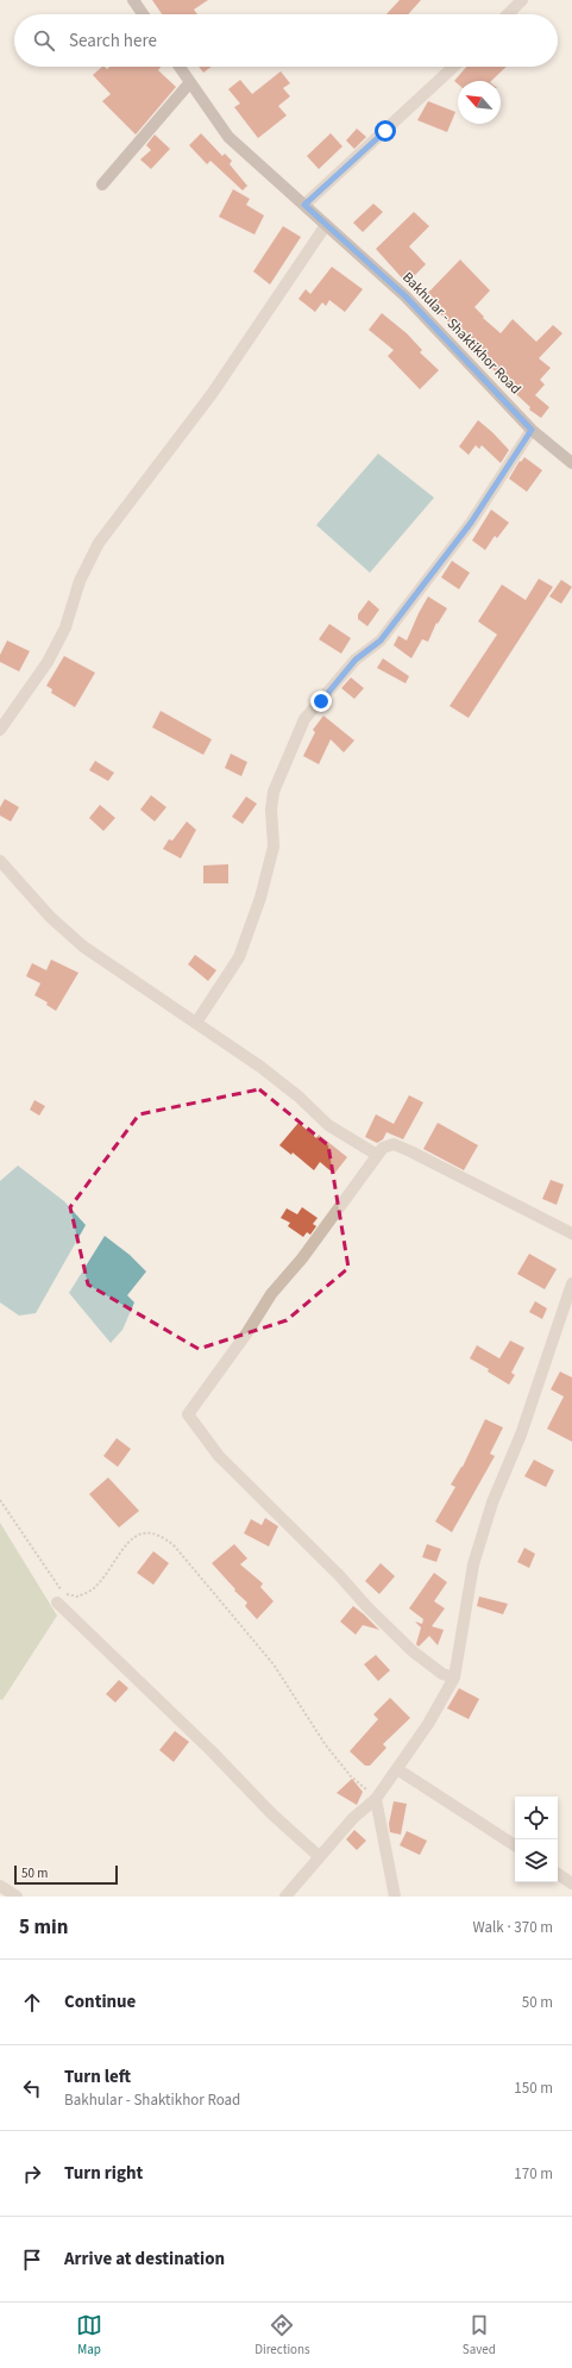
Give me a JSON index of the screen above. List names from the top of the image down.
{
  "streets": {
    "street": ["Bakhular - Shaktikhor Road"]
  },
  "scale_bar": "50 m",
  "north": "top left",
  "page": {
    "search": "Search here",
    "scale": "50 m",
    "heading": ["5 min", "Walk · 370 m"],
    "list": [
      ["Continue", "50 m"],
      ["Turn left", "Bakhular - Shaktikhor Road", "150 m"],
      ["Turn right", "170 m"],
      "Arrive at destination"
    ],
    "nav": ["Map", "Directions", "Saved"]
  }
}
